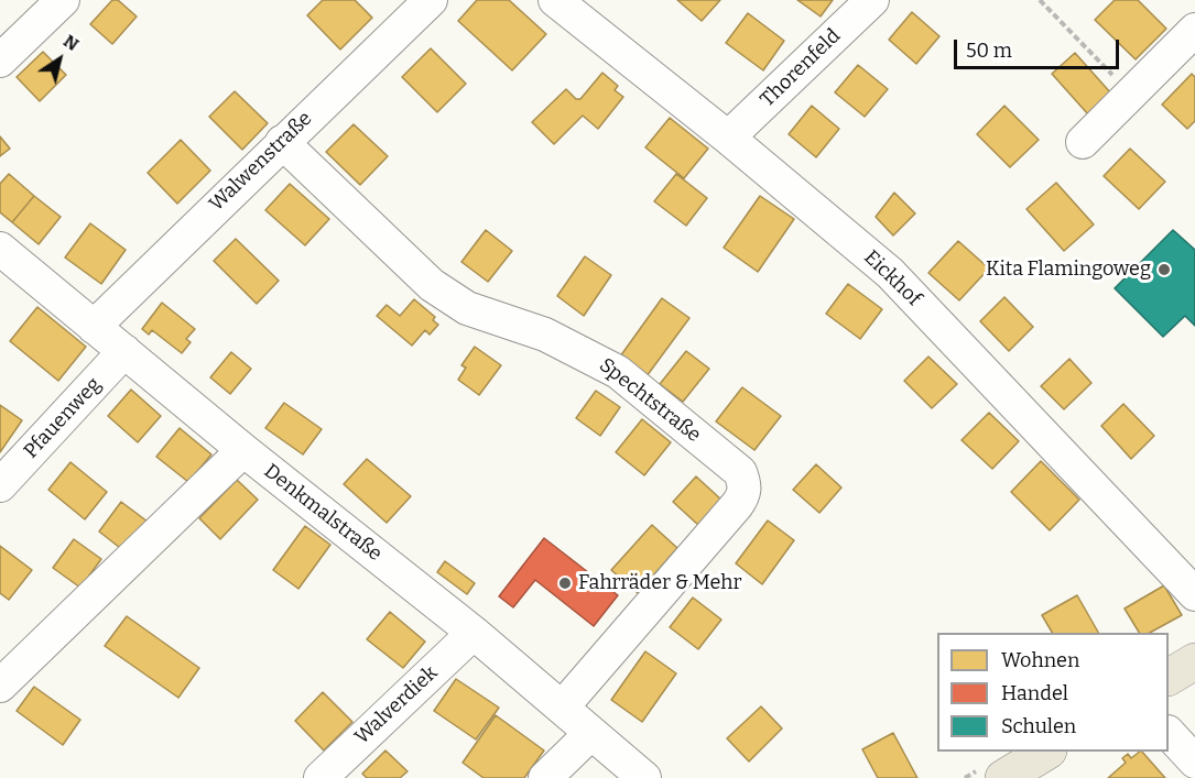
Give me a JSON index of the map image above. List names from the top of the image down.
{
  "streets": {
    "street": [
      "Thorenfeld",
      "Walwenstraße",
      "Eickhof",
      "Spechtstraße",
      "Pfauenweg",
      "Denkmalstraße",
      "Walverdiek"
    ]
  },
  "crossings": [
    ["Thorenfeld", "Eickhof"],
    ["Walwenstraße", "Spechtstraße"],
    ["Walwenstraße", "Denkmalstraße"],
    ["Spechtstraße", "Denkmalstraße"],
    ["Pfauenweg", "Denkmalstraße"],
    ["Denkmalstraße", "Walverdiek"]
  ],
  "places": ["Kita Flamingoweg", "Fahrräder & Mehr"],
  "legend": ["Wohnen", "Handel", "Schulen"],
  "scale_bar": "50 m",
  "north": "top right"
}
